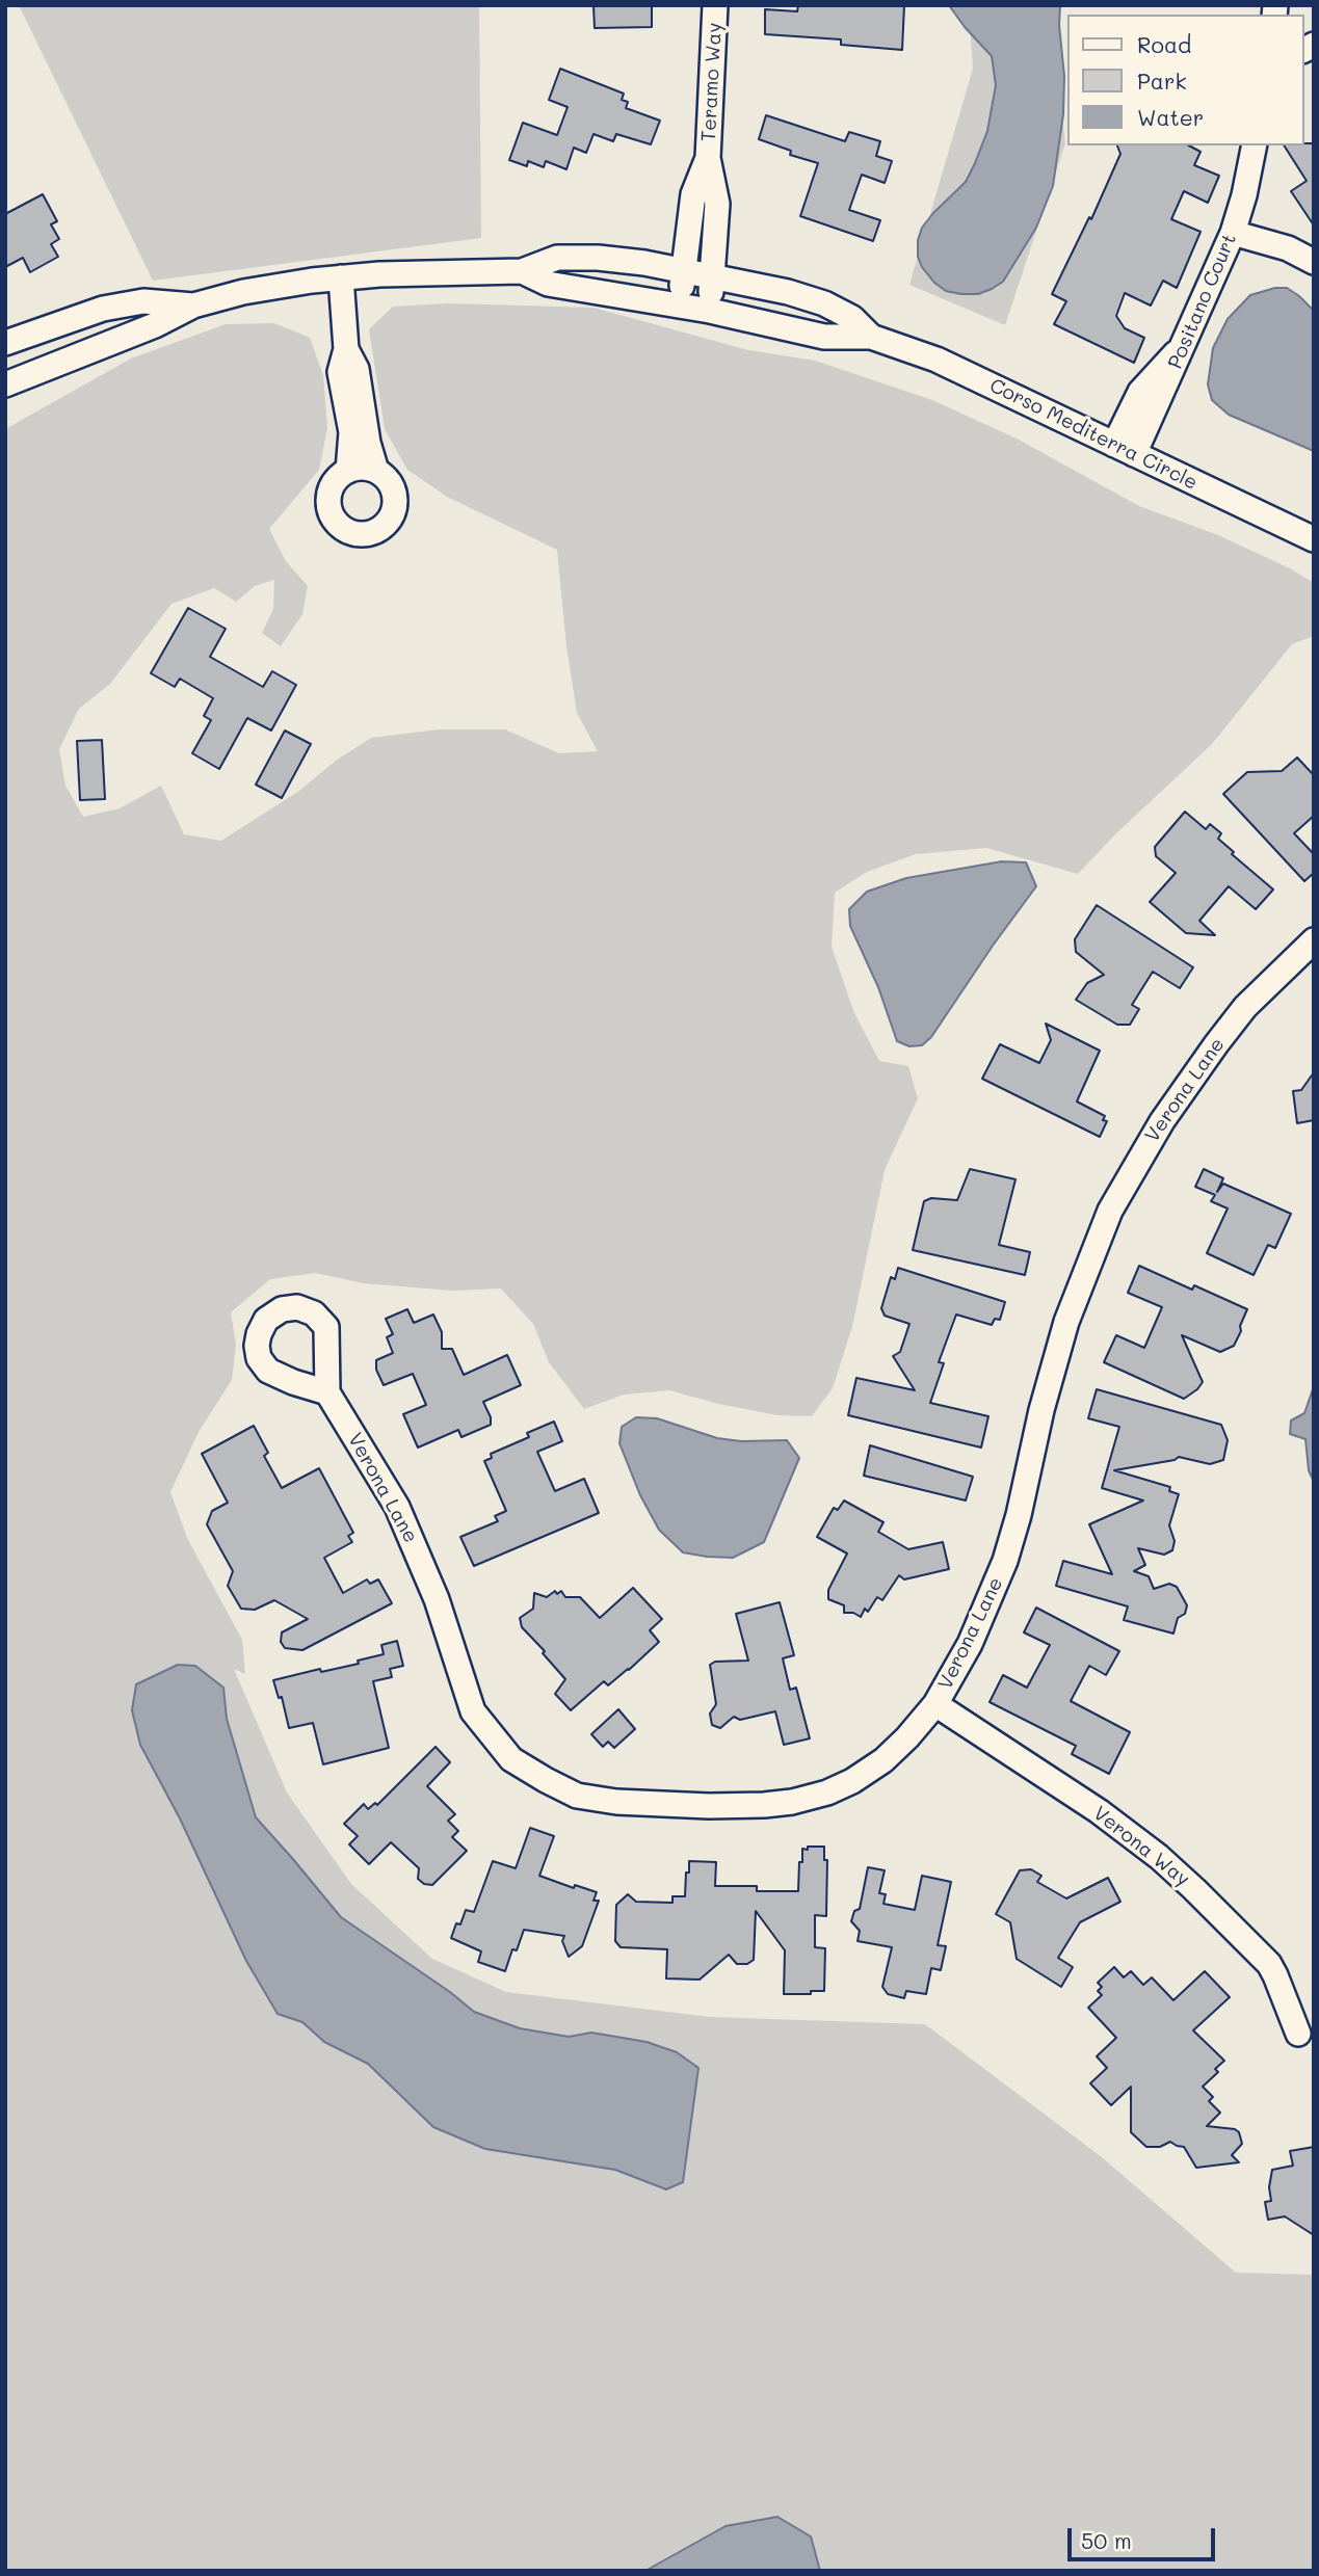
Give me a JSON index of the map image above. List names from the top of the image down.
{
  "streets": {
    "street": [
      "Teramo Way",
      "Positano Court",
      "Corso Mediterra Circle",
      "Verona Lane",
      "Verona Way"
    ]
  },
  "crossings": [
    ["Teramo Way", "Corso Mediterra Circle"],
    ["Positano Court", "Corso Mediterra Circle"],
    ["Verona Lane", "Verona Way"]
  ],
  "legend": ["Road", "Park", "Water"],
  "scale_bar": "50 m"
}
